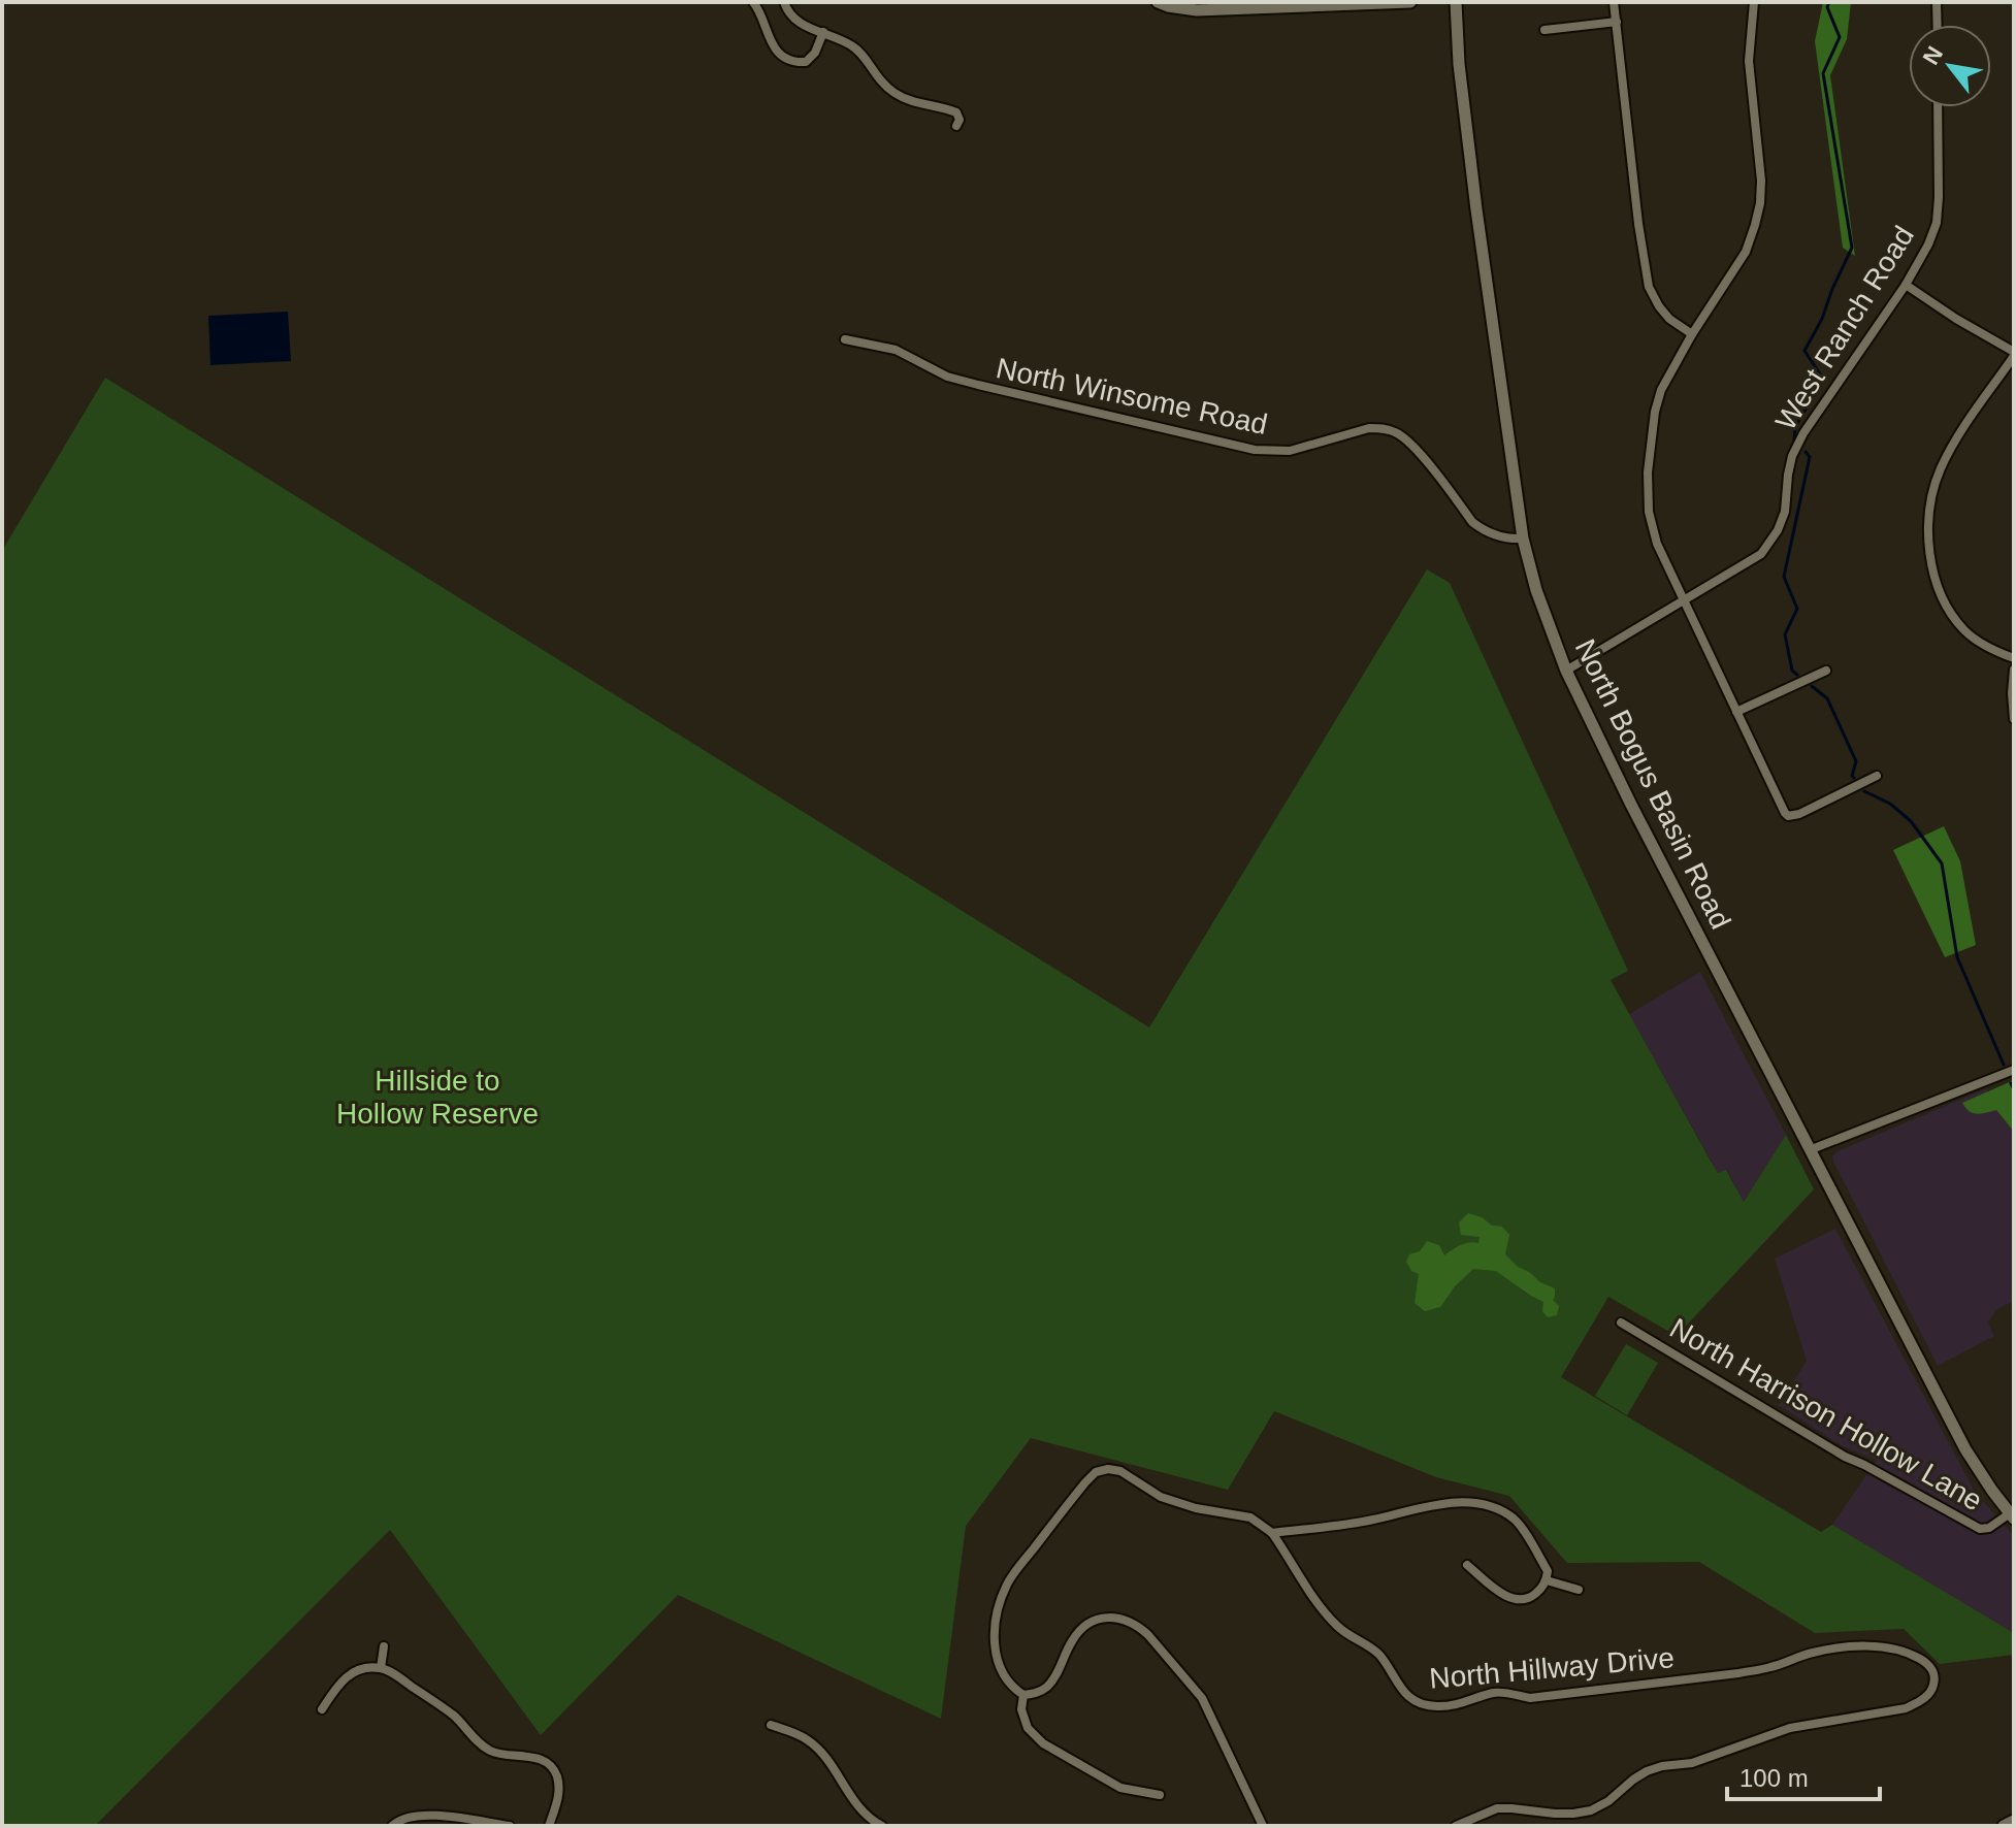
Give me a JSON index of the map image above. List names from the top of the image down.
{
  "streets": {
    "street": [
      "West Ranch Road",
      "North Winsome Road",
      "North Bogus Basin Road",
      "North Harrison Hollow Lane",
      "North Hillway Drive"
    ]
  },
  "crossings": [
    ["West Ranch Road", "North Bogus Basin Road"],
    ["North Winsome Road", "North Bogus Basin Road"],
    ["North Bogus Basin Road", "North Harrison Hollow Lane"]
  ],
  "parks": ["Hillside to Hollow Reserve"],
  "scale_bar": "100 m",
  "north": "top left"
}
